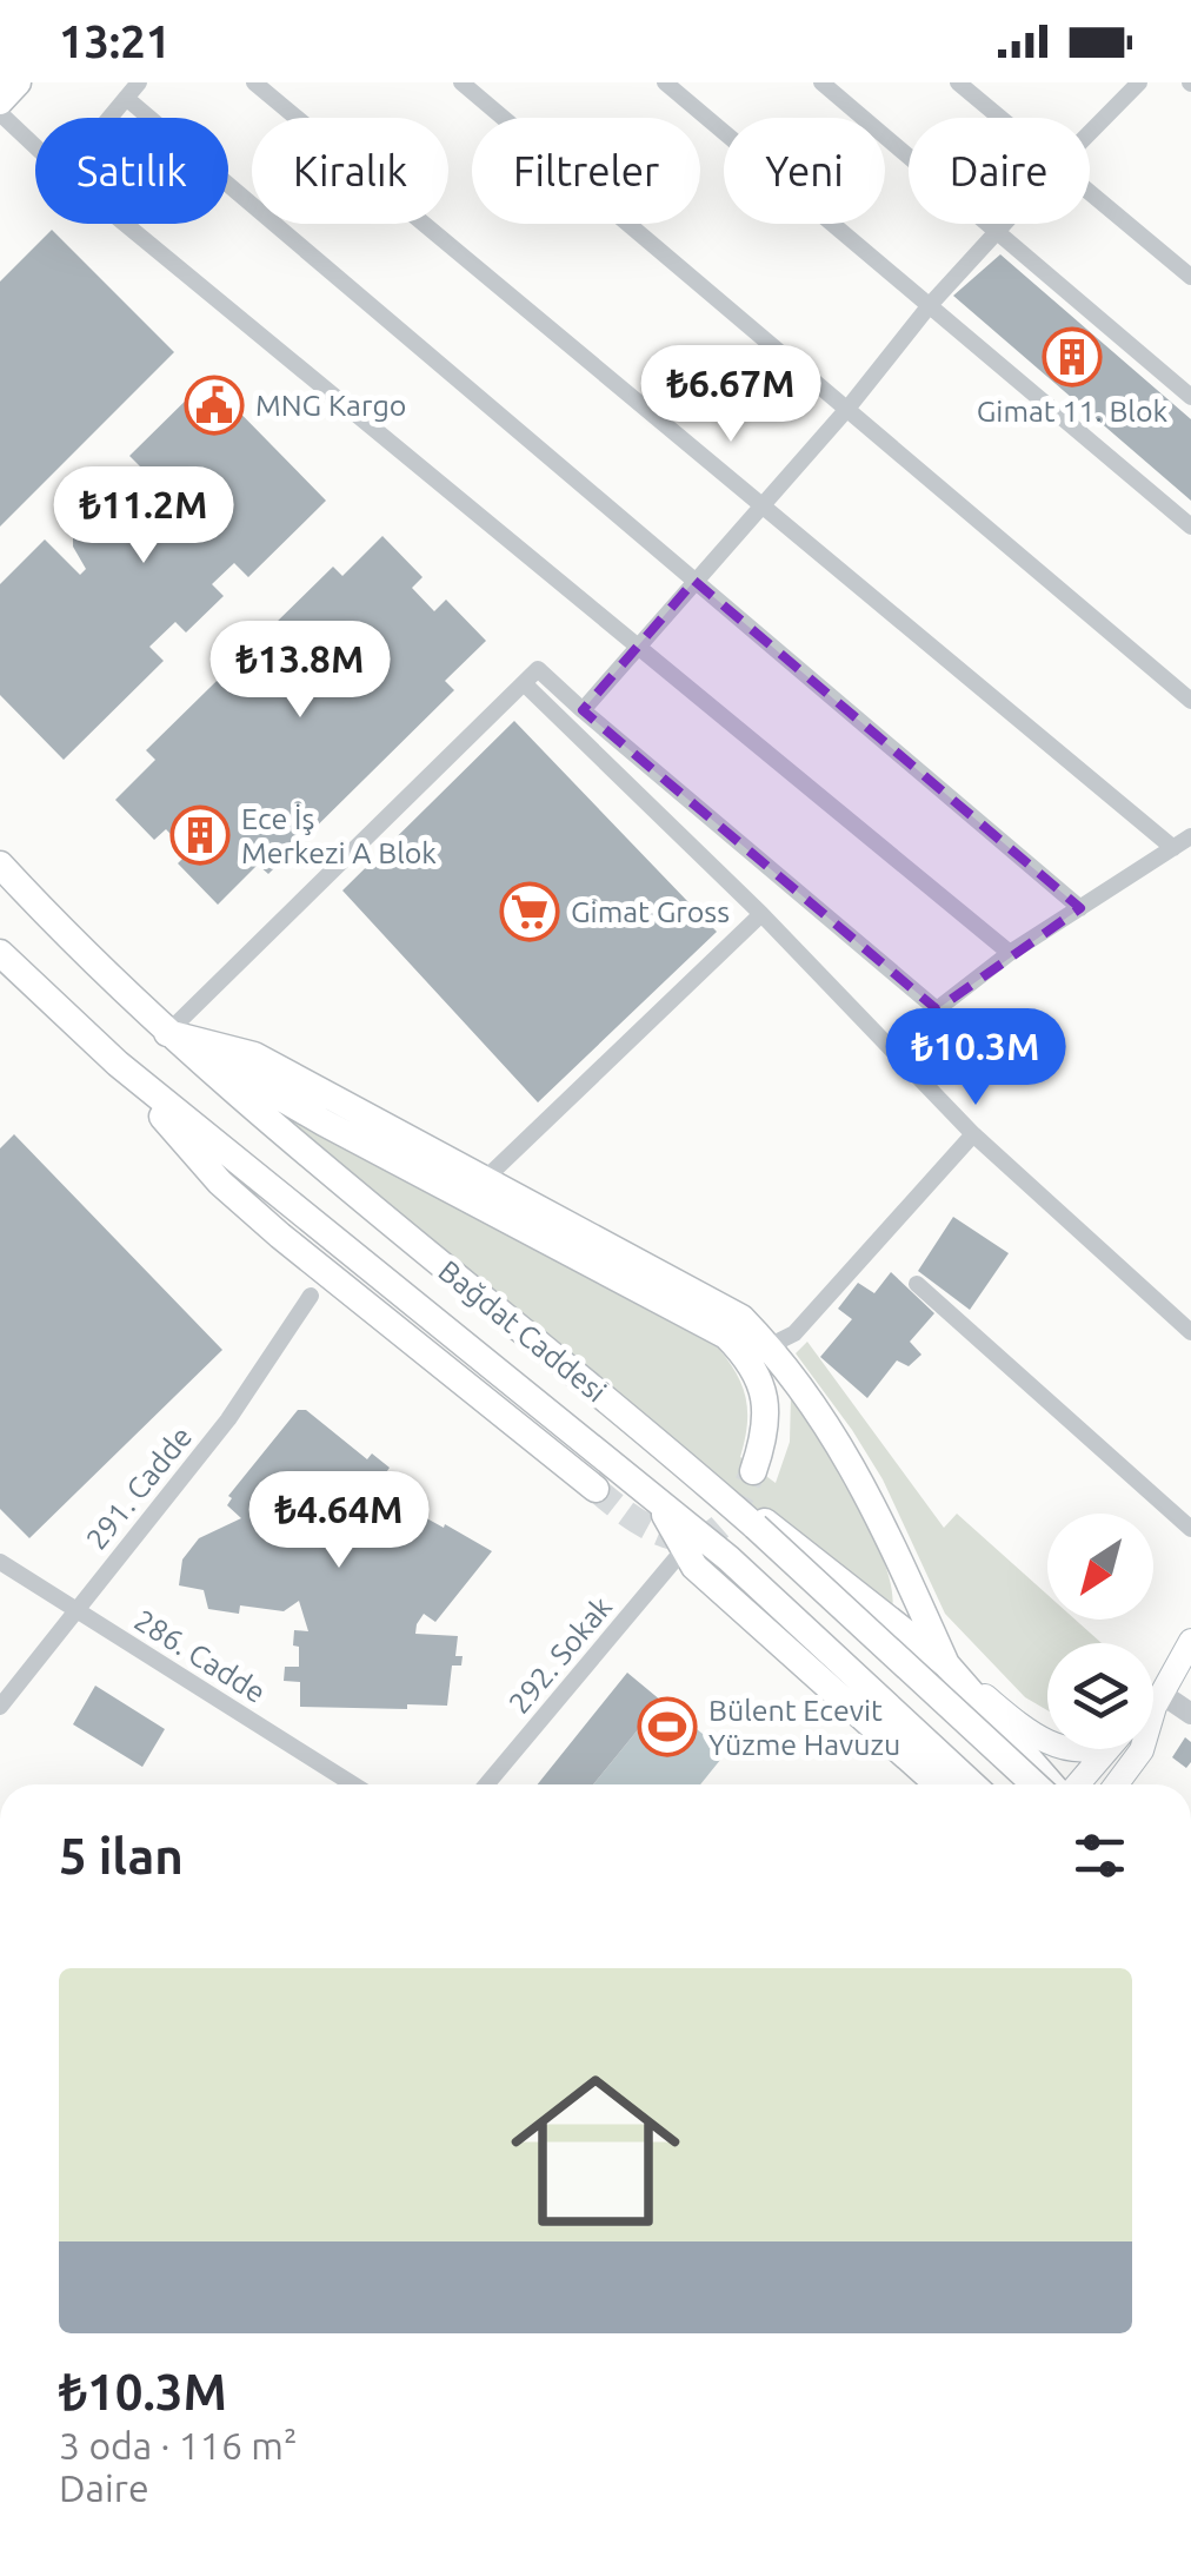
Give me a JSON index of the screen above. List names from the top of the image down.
{
  "streets": {
    "main road": ["Bağdat Caddesi"],
    "street": ["291. Cadde", "292. Sokak", "286. Cadde"]
  },
  "crossings": [
    ["291. Cadde", "286. Cadde"]
  ],
  "places": {
    "building": ["Gimat 11. Blok", "Ece İş Merkezi A Blok"],
    "public building": ["MNG Kargo"],
    "supermarket": ["Gimat Gross"],
    "sports": ["Bülent Ecevit Yüzme Havuzu"]
  },
  "north": "bottom left",
  "page": {
    "status": "13:21",
    "chip": [
      "Satılık",
      "Kiralık",
      "Filtreler",
      "Yeni",
      "Daire"
    ],
    "price": [
      "₺6.67M",
      "₺11.2M",
      "₺13.8M",
      "₺10.3M",
      "₺4.64M"
    ],
    "heading": "5 ilan",
    "list": [
      {
        "name": "₺10.3M",
        "note": "3 oda · 116 m² · Daire"
      }
    ]
  }
}
